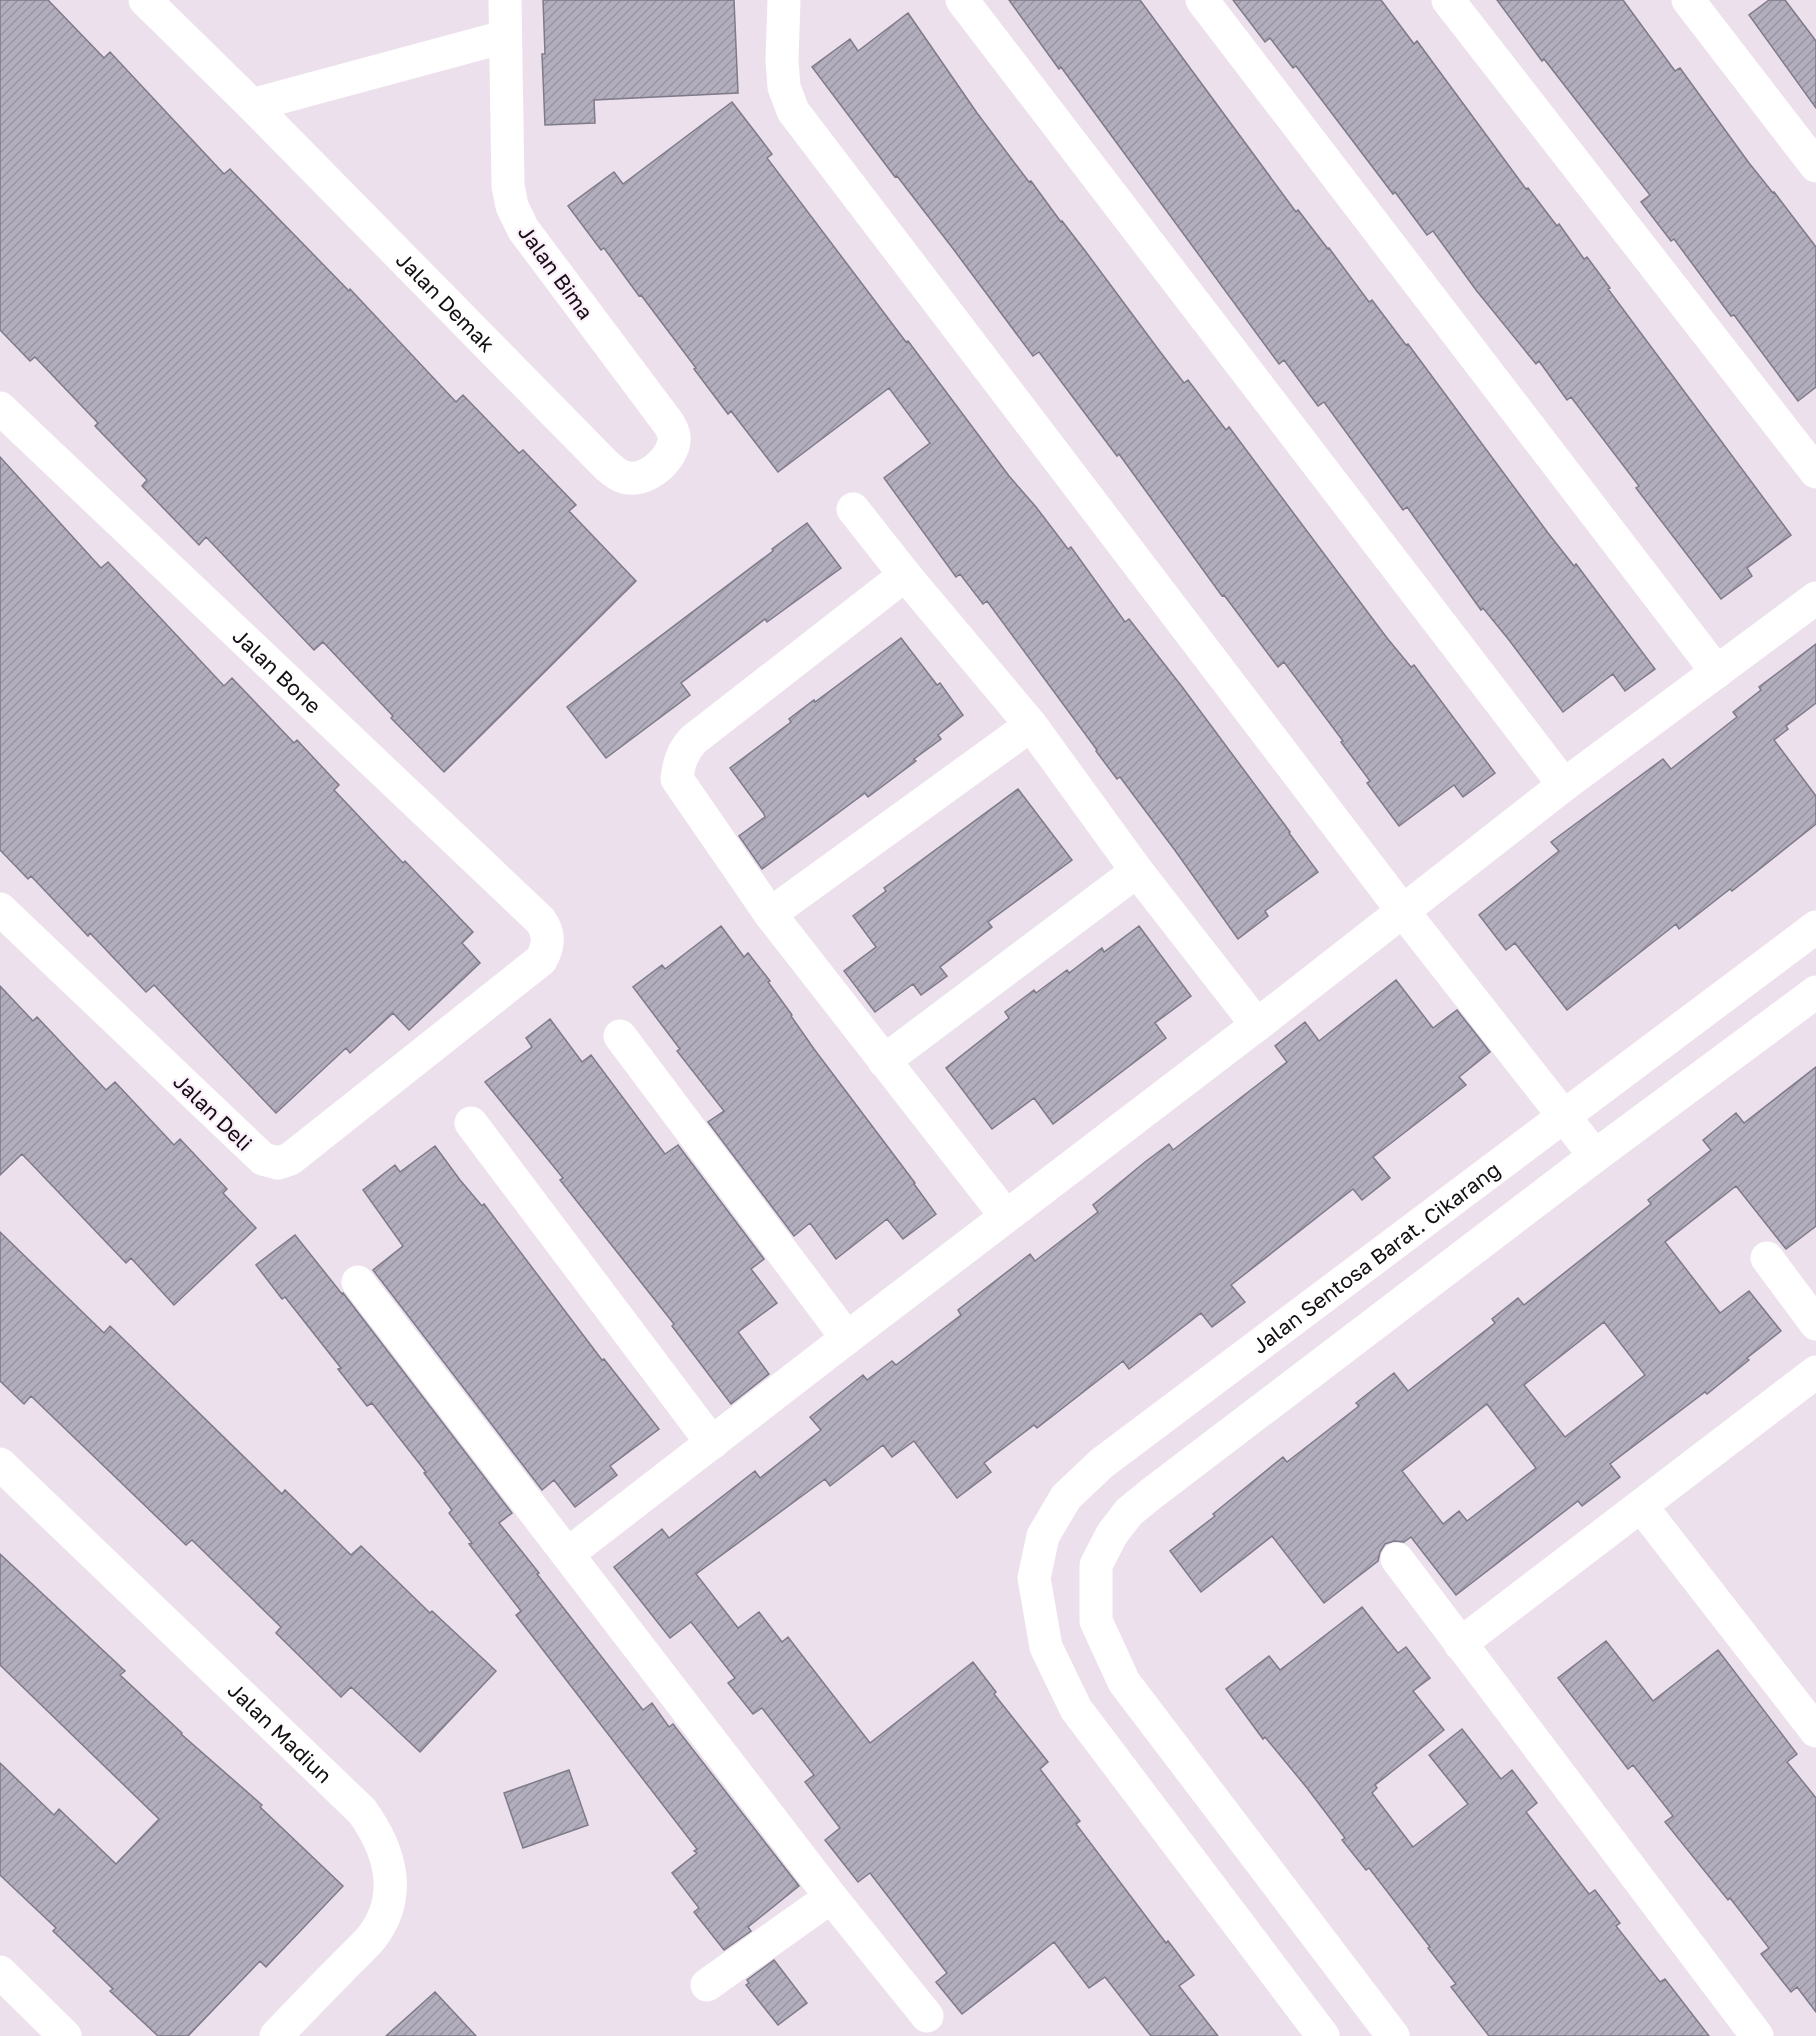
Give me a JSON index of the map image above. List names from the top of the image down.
{
  "streets": {
    "street": [
      "Jalan Bima",
      "Jalan Demak",
      "Jalan Bone",
      "Jalan Deli",
      "Jalan Sentosa Barat. Cikarang",
      "Jalan Madiun"
    ]
  },
  "crossings": [
    ["Jalan Bima", "Jalan Demak"],
    ["Jalan Bone", "Jalan Deli"]
  ]
}
